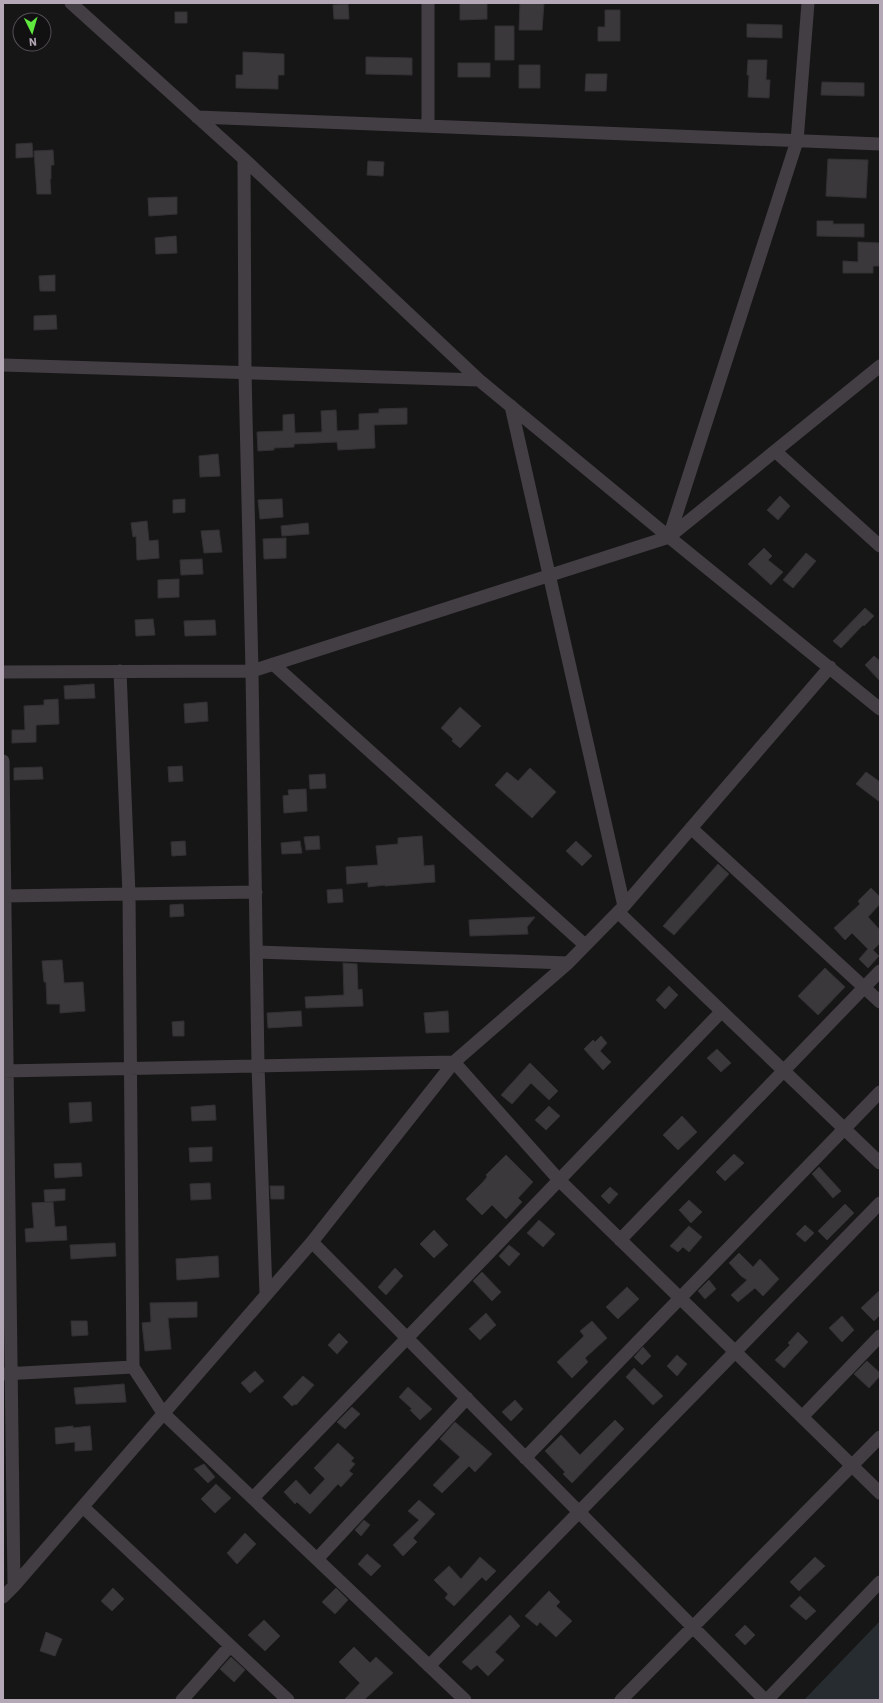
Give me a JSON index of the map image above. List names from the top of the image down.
{
  "north": "bottom"
}
